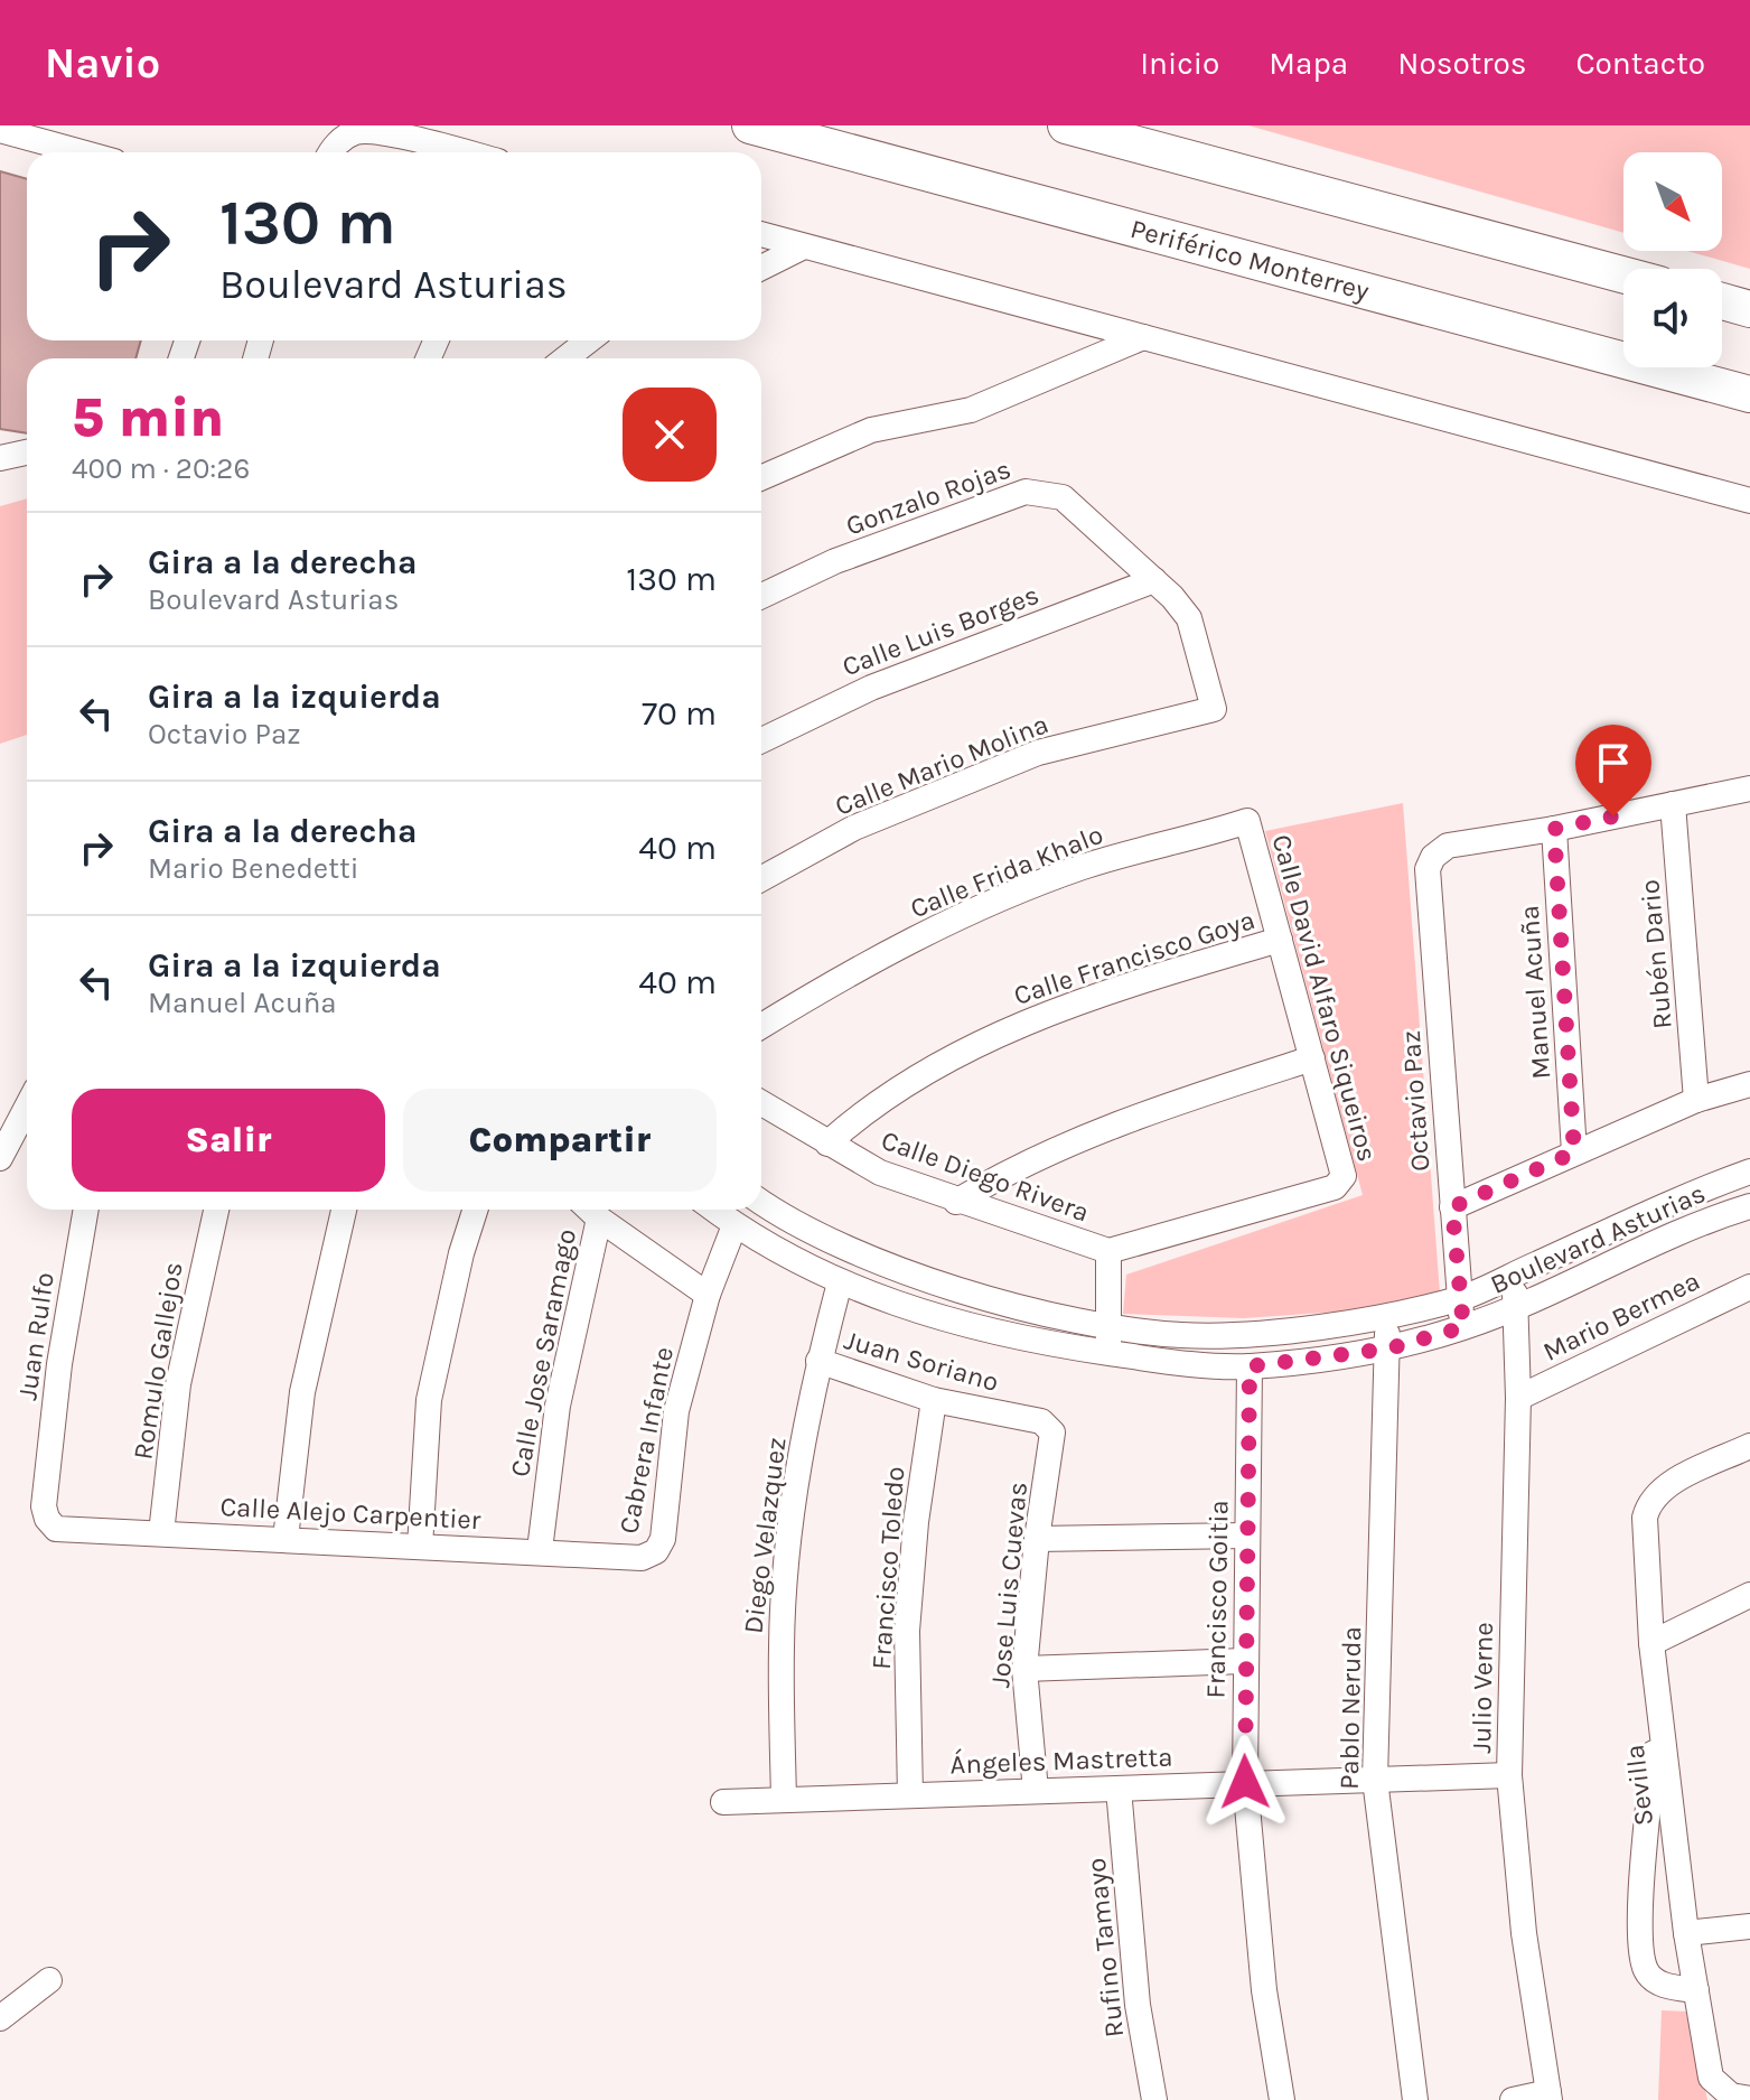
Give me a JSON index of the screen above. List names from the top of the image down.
{
  "streets": {
    "highway": ["Periférico Monterrey"],
    "street": [
      "Gonzalo Rojas",
      "Calle Luis Borges",
      "Calle Mario Molina",
      "Calle Frida Khalo",
      "Rubén Dario",
      "Calle Francisco Goya",
      "Manuel Acuña",
      "Calle David Alfaro Siqueiros",
      "Octavio Paz",
      "Calle Diego Rivera",
      "Boulevard Asturias",
      "Mario Bermea",
      "Juan Rulfo",
      "Calle Jose Saramago",
      "Romulo Gallejos",
      "Juan Soriano",
      "Cabrera Infante",
      "Calle Alejo Carpentier",
      "Diego Velazquez",
      "Francisco Toledo",
      "Jose Luis Cuevas",
      "Francisco Goitia",
      "Julio Verne",
      "Pablo Neruda",
      "Ángeles Mastretta",
      "Sevilla",
      "Rufino Tamayo"
    ]
  },
  "crossings": [
    ["Gonzalo Rojas", "Calle Luis Borges"],
    ["Gonzalo Rojas", "Calle Mario Molina"],
    ["Calle Frida Khalo", "Calle David Alfaro Siqueiros"],
    ["Calle Francisco Goya", "Calle David Alfaro Siqueiros"],
    ["Calle Francisco Goya", "Calle Diego Rivera"],
    ["Manuel Acuña", "Octavio Paz"],
    ["Calle David Alfaro Siqueiros", "Calle Diego Rivera"],
    ["Octavio Paz", "Boulevard Asturias"],
    ["Calle Diego Rivera", "Boulevard Asturias"],
    ["Boulevard Asturias", "Cabrera Infante"],
    ["Boulevard Asturias", "Diego Velazquez"],
    ["Boulevard Asturias", "Francisco Goitia"],
    ["Boulevard Asturias", "Julio Verne"],
    ["Boulevard Asturias", "Pablo Neruda"],
    ["Mario Bermea", "Julio Verne"],
    ["Juan Rulfo", "Calle Alejo Carpentier"],
    ["Calle Jose Saramago", "Calle Alejo Carpentier"],
    ["Romulo Gallejos", "Calle Alejo Carpentier"],
    ["Juan Soriano", "Diego Velazquez"],
    ["Juan Soriano", "Francisco Toledo"],
    ["Juan Soriano", "Jose Luis Cuevas"],
    ["Cabrera Infante", "Calle Alejo Carpentier"],
    ["Diego Velazquez", "Ángeles Mastretta"],
    ["Francisco Toledo", "Ángeles Mastretta"],
    ["Jose Luis Cuevas", "Ángeles Mastretta"],
    ["Francisco Goitia", "Ángeles Mastretta"],
    ["Julio Verne", "Ángeles Mastretta"],
    ["Pablo Neruda", "Ángeles Mastretta"],
    ["Ángeles Mastretta", "Rufino Tamayo"]
  ],
  "north": "bottom right",
  "page": {
    "header": "Navio",
    "nav": [
      "Inicio",
      "Mapa",
      "Nosotros",
      "Contacto"
    ],
    "turn": ["130 m", "Boulevard Asturias"],
    "heading": ["5 min", "400 m · 20:26"],
    "list": [
      {
        "name": "Gira a la derecha",
        "note": "Boulevard Asturias",
        "value": "130 m"
      },
      {
        "name": "Gira a la izquierda",
        "note": "Octavio Paz",
        "value": "70 m"
      },
      {
        "name": "Gira a la derecha",
        "note": "Mario Benedetti",
        "value": "40 m"
      },
      {
        "name": "Gira a la izquierda",
        "note": "Manuel Acuña",
        "value": "40 m"
      }
    ],
    "buttons": ["Salir", "Compartir"]
  }
}
